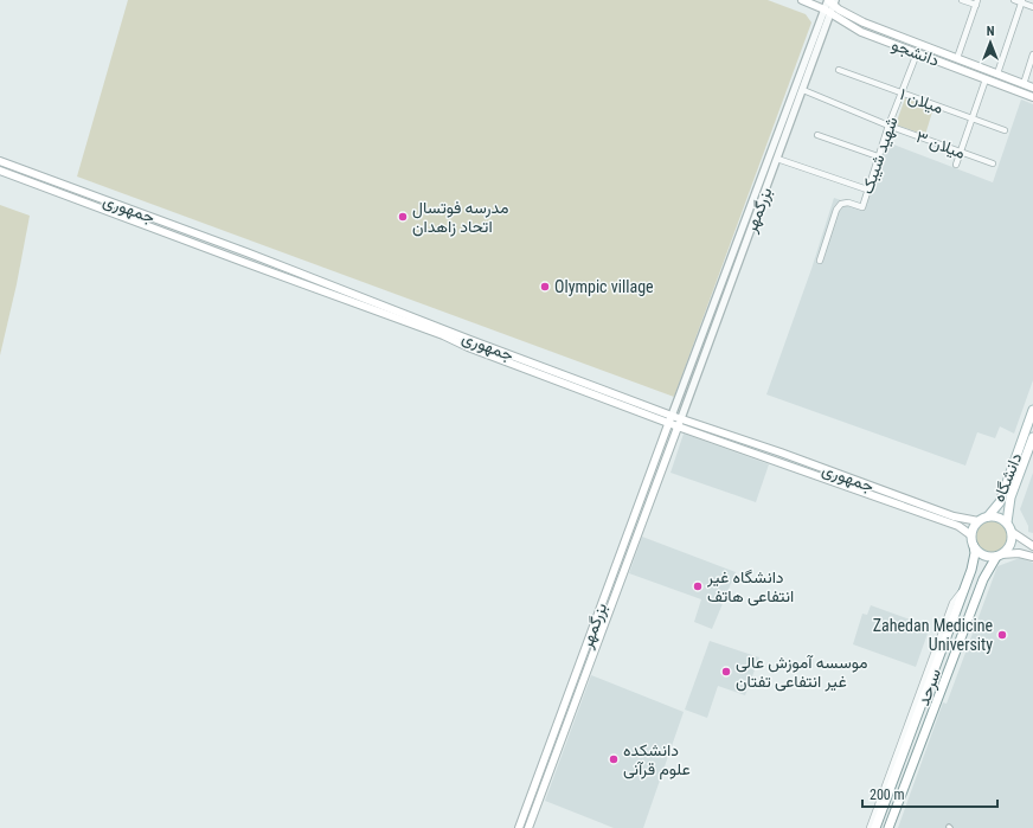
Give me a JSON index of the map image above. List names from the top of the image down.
{
  "streets": {
    "main road": [
      "دانشجو",
      "جمهوری",
      "بزرگمهر",
      "دانشگاه",
      "سرحد"
    ],
    "street": ["میلان ۱", "میلان ۳", "شهید شیبک"]
  },
  "crossings": [
    ["دانشجو", "شهید شیبک"],
    ["دانشجو", "بزرگمهر"],
    ["میلان ۱", "شهید شیبک"],
    ["میلان ۳", "شهید شیبک"],
    ["میلان ۳", "بزرگمهر"],
    ["جمهوری", "بزرگمهر"],
    ["جمهوری", "دانشگاه"],
    ["جمهوری", "سرحد"],
    ["دانشگاه", "سرحد"]
  ],
  "places": [
    "مدرسه فوتسال اتحاد زاهدان",
    "Olympic village",
    "دانشگاه غیر انتفاعی هاتف",
    "Zahedan Medicine University",
    "موسسه آموزش عالی غیر انتفاعی تفتان",
    "دانشکده علوم قرآنی"
  ],
  "scale_bar": "200 m",
  "north": "top"
}
